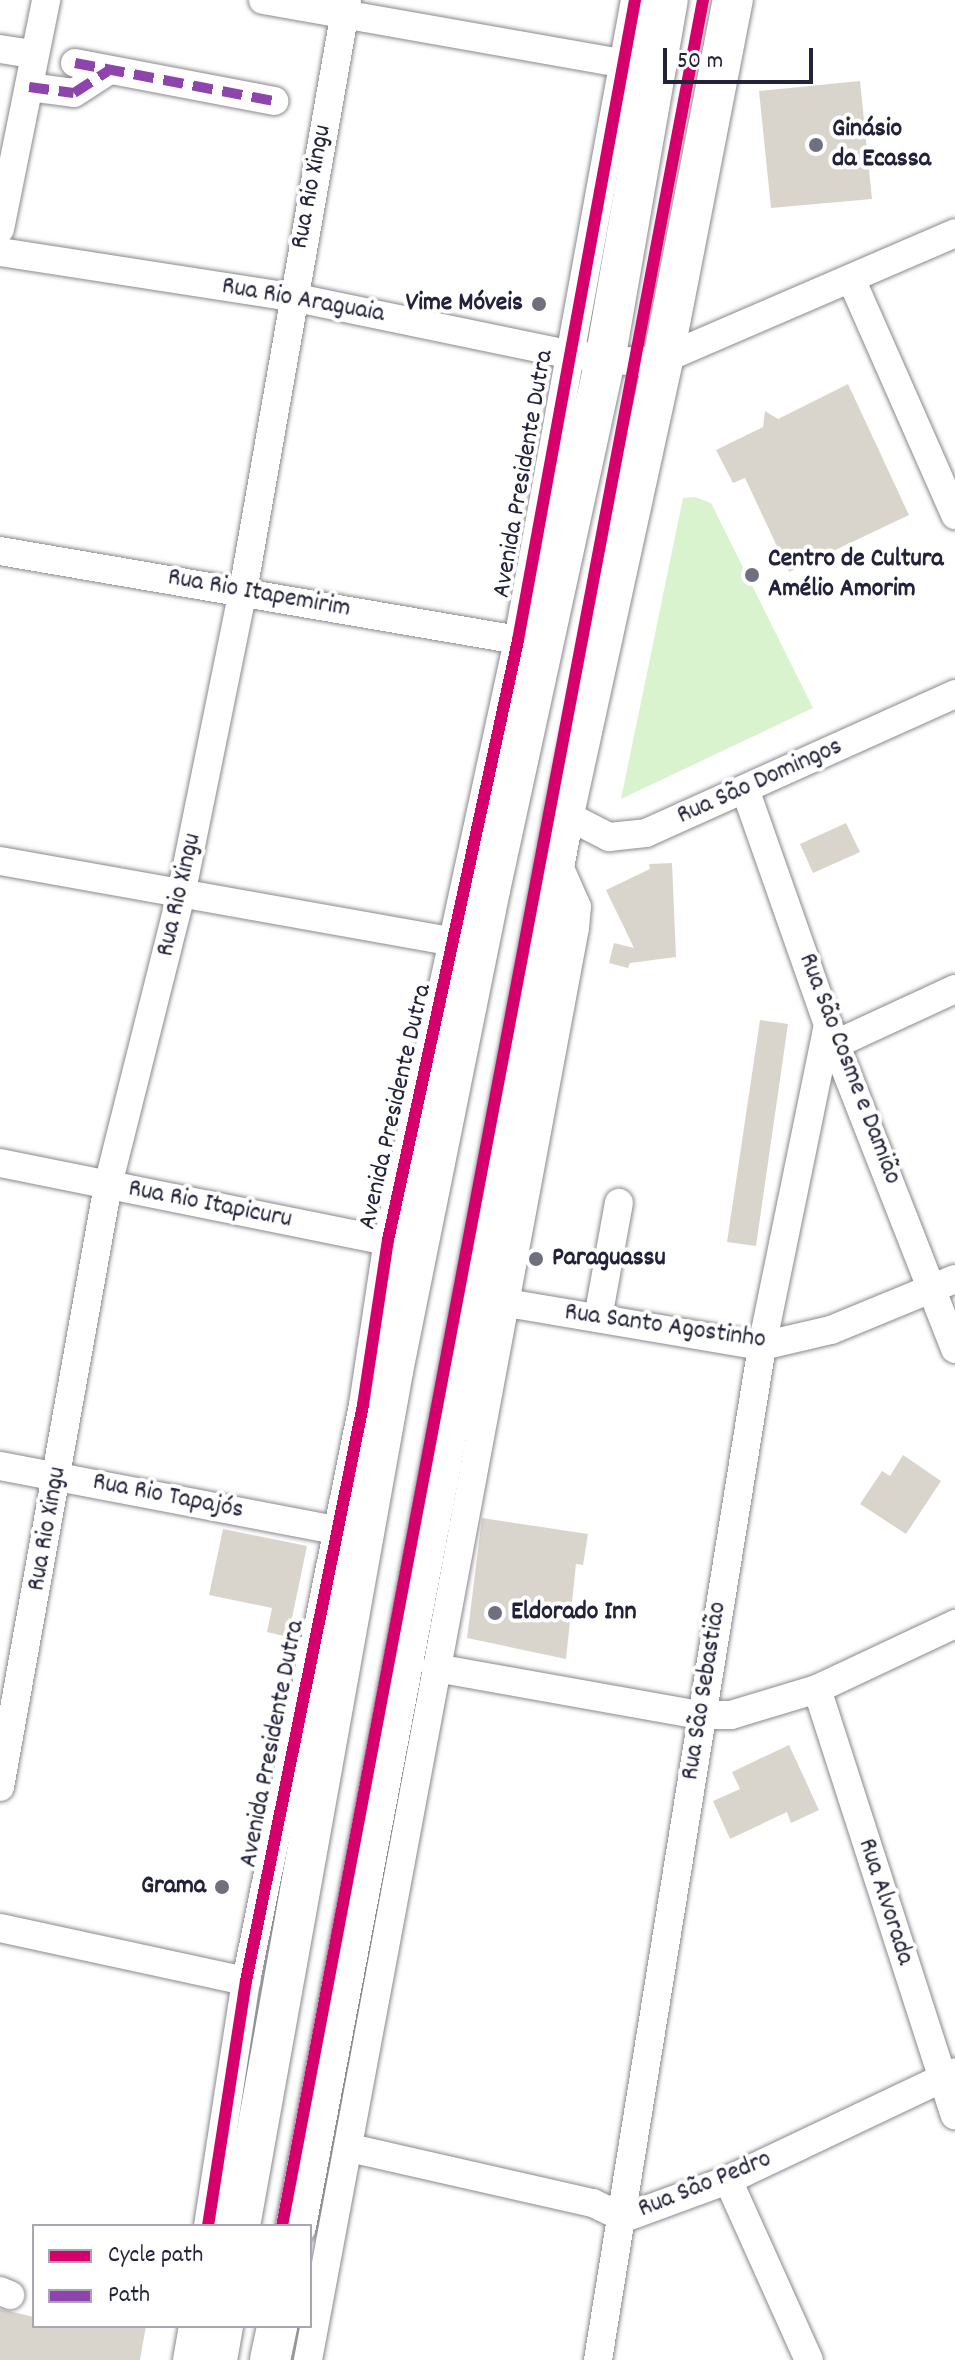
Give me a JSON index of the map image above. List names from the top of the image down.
{
  "streets": {
    "highway": ["Avenida Presidente Dutra"],
    "street": [
      "Rua Rio Xingu",
      "Rua Rio Araguaia",
      "Rua Rio Itapemirim",
      "Rua São Domingos",
      "Rua São Cosme e Damião",
      "Rua Rio Itapicuru",
      "Rua Santo Agostinho",
      "Rua Rio Tapajós",
      "Rua São Sebastião",
      "Rua Alvorada",
      "Rua São Pedro"
    ]
  },
  "crossings": [
    ["Rua Rio Xingu", "Rua Rio Araguaia"],
    ["Rua Rio Xingu", "Rua Rio Itapemirim"],
    ["Rua Rio Xingu", "Rua Rio Itapicuru"],
    ["Rua Rio Xingu", "Rua Rio Tapajós"],
    ["Rua Rio Araguaia", "Avenida Presidente Dutra"],
    ["Avenida Presidente Dutra", "Rua Rio Itapemirim"],
    ["Avenida Presidente Dutra", "Rua Rio Itapicuru"],
    ["Avenida Presidente Dutra", "Rua Rio Tapajós"],
    ["Rua São Domingos", "Rua São Cosme e Damião"],
    ["Rua São Cosme e Damião", "Rua Santo Agostinho"],
    ["Rua São Cosme e Damião", "Rua São Sebastião"],
    ["Rua Santo Agostinho", "Rua São Sebastião"],
    ["Rua São Sebastião", "Rua São Pedro"],
    ["Rua Alvorada", "Rua São Pedro"]
  ],
  "places": [
    "Ginásio da Ecassa",
    "Vime Móveis",
    "Centro de Cultura Amélio Amorim",
    "Paraguassu",
    "Eldorado Inn",
    "Grama"
  ],
  "legend": ["Cycle path", "Path"],
  "scale_bar": "50 m"
}
